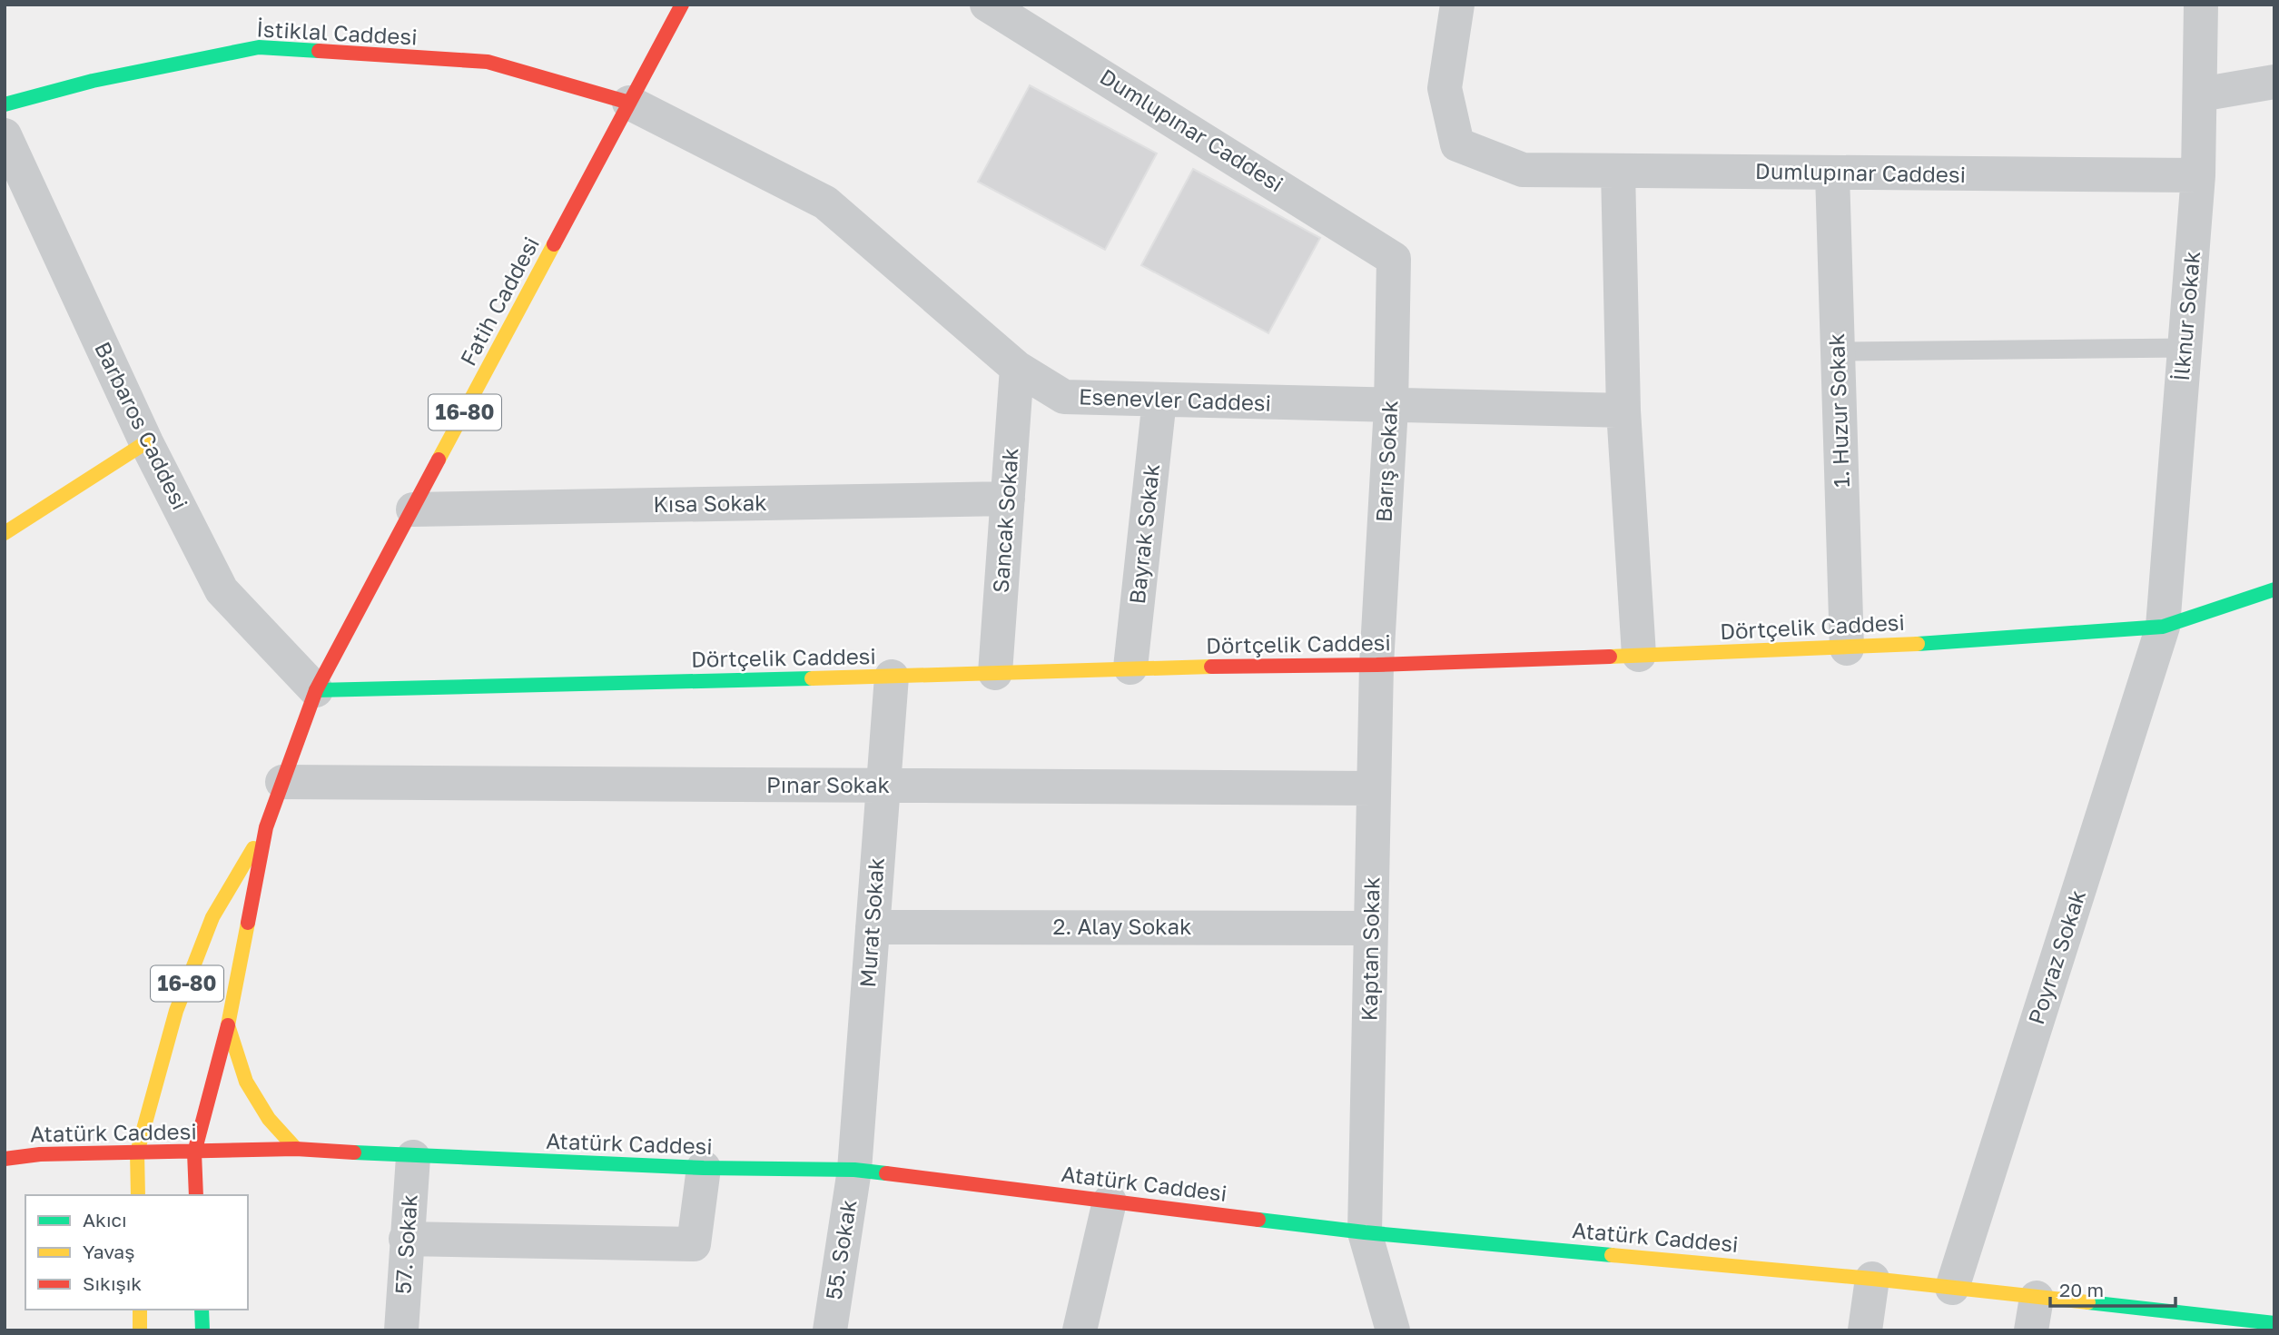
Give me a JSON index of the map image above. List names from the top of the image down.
{
  "streets": {
    "street": [
      "İstiklal Caddesi",
      "Dumlupınar Caddesi",
      "Fatih Caddesi",
      "İlknur Sokak",
      "Esenevler Caddesi",
      "1. Huzur Sokak",
      "16-80",
      "Barbaros Caddesi",
      "Barış Sokak",
      "Kısa Sokak",
      "Sancak Sokak",
      "Bayrak Sokak",
      "Dörtçelik Caddesi",
      "Pınar Sokak",
      "Murat Sokak",
      "2. Alay Sokak",
      "Kaptan Sokak",
      "Poyraz Sokak",
      "Atatürk Caddesi",
      "57. Sokak",
      "55. Sokak"
    ]
  },
  "crossings": [
    ["İstiklal Caddesi", "Fatih Caddesi"],
    ["İstiklal Caddesi", "Esenevler Caddesi"],
    ["Dumlupınar Caddesi", "İlknur Sokak"],
    ["Dumlupınar Caddesi", "1. Huzur Sokak"],
    ["Dumlupınar Caddesi", "Barış Sokak"],
    ["Fatih Caddesi", "Esenevler Caddesi"],
    ["Fatih Caddesi", "16-80"],
    ["Fatih Caddesi", "Barbaros Caddesi"],
    ["Fatih Caddesi", "Kısa Sokak"],
    ["Fatih Caddesi", "Dörtçelik Caddesi"],
    ["Fatih Caddesi", "Pınar Sokak"],
    ["Fatih Caddesi", "Atatürk Caddesi"],
    ["İlknur Sokak", "Dörtçelik Caddesi"],
    ["İlknur Sokak", "Poyraz Sokak"],
    ["Esenevler Caddesi", "Barış Sokak"],
    ["Esenevler Caddesi", "Sancak Sokak"],
    ["Esenevler Caddesi", "Bayrak Sokak"],
    ["1. Huzur Sokak", "Dörtçelik Caddesi"],
    ["16-80", "Atatürk Caddesi"],
    ["Barbaros Caddesi", "Dörtçelik Caddesi"],
    ["Barış Sokak", "Dörtçelik Caddesi"],
    ["Barış Sokak", "Kaptan Sokak"],
    ["Kısa Sokak", "Sancak Sokak"],
    ["Sancak Sokak", "Dörtçelik Caddesi"],
    ["Bayrak Sokak", "Dörtçelik Caddesi"],
    ["Dörtçelik Caddesi", "Murat Sokak"],
    ["Dörtçelik Caddesi", "Kaptan Sokak"],
    ["Dörtçelik Caddesi", "Poyraz Sokak"],
    ["Pınar Sokak", "Murat Sokak"],
    ["Pınar Sokak", "Kaptan Sokak"],
    ["Murat Sokak", "2. Alay Sokak"],
    ["Murat Sokak", "Atatürk Caddesi"],
    ["Murat Sokak", "55. Sokak"],
    ["2. Alay Sokak", "Kaptan Sokak"],
    ["Kaptan Sokak", "Atatürk Caddesi"],
    ["Poyraz Sokak", "Atatürk Caddesi"],
    ["Atatürk Caddesi", "57. Sokak"],
    ["Atatürk Caddesi", "55. Sokak"]
  ],
  "legend": ["Akıcı", "Yavaş", "Sıkışık"],
  "scale_bar": "20 m"
}
